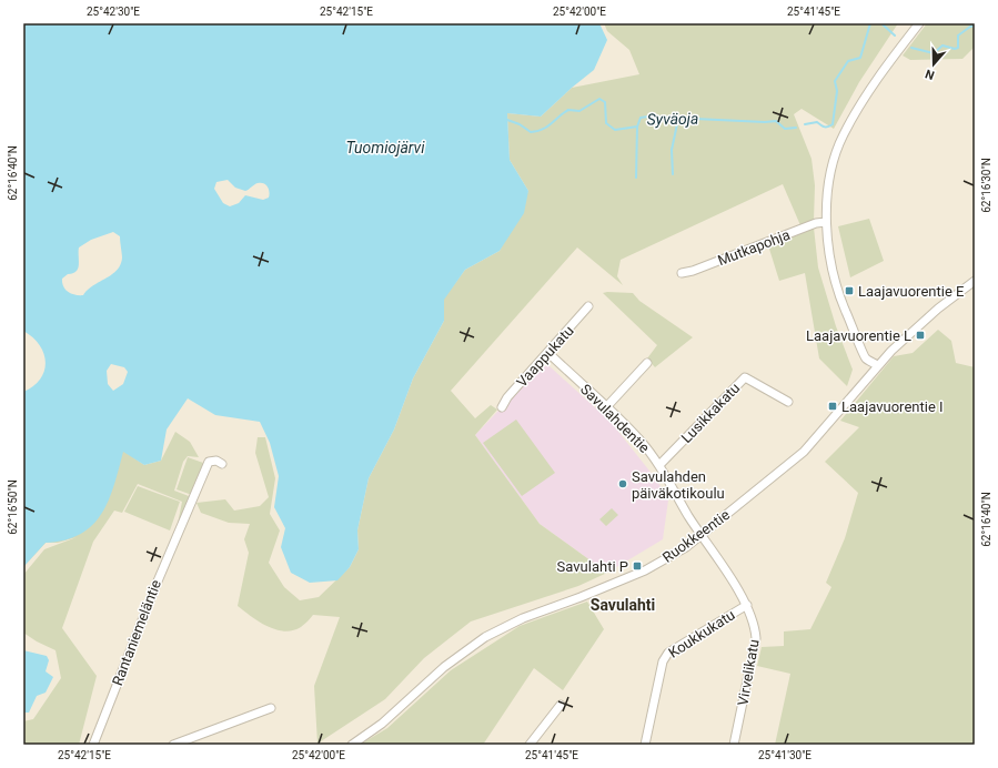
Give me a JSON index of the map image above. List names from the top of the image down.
{
  "streets": {
    "street": [
      "Mutkapohja",
      "Vaappukatu",
      "Lusikkakatu",
      "Savulahdentie",
      "Ruokkeentie",
      "Rantaniemeläntie",
      "Koukkukatu",
      "Virvelikatu"
    ]
  },
  "crossings": [
    ["Vaappukatu", "Savulahdentie"],
    ["Lusikkakatu", "Savulahdentie"],
    ["Savulahdentie", "Ruokkeentie"],
    ["Savulahdentie", "Virvelikatu"],
    ["Ruokkeentie", "Virvelikatu"],
    ["Koukkukatu", "Virvelikatu"]
  ],
  "districts": ["Savulahti"],
  "water": ["Syväoja", "Tuomiojärvi"],
  "places": {
    "transit": [
      "Laajavuorentie E",
      "Laajavuorentie L",
      "Laajavuorentie I",
      "Savulahti P"
    ],
    "other": ["Savulahden päiväkotikoulu"]
  },
  "north": "bottom",
  "coordinates": [
    "25°42'30\"E",
    "25°42'15\"E",
    "25°42'00\"E",
    "25°41'45\"E",
    "62°16'40\"N",
    "62°16'30\"N",
    "62°16'50\"N",
    "25°41'30\"E"
  ]
}
